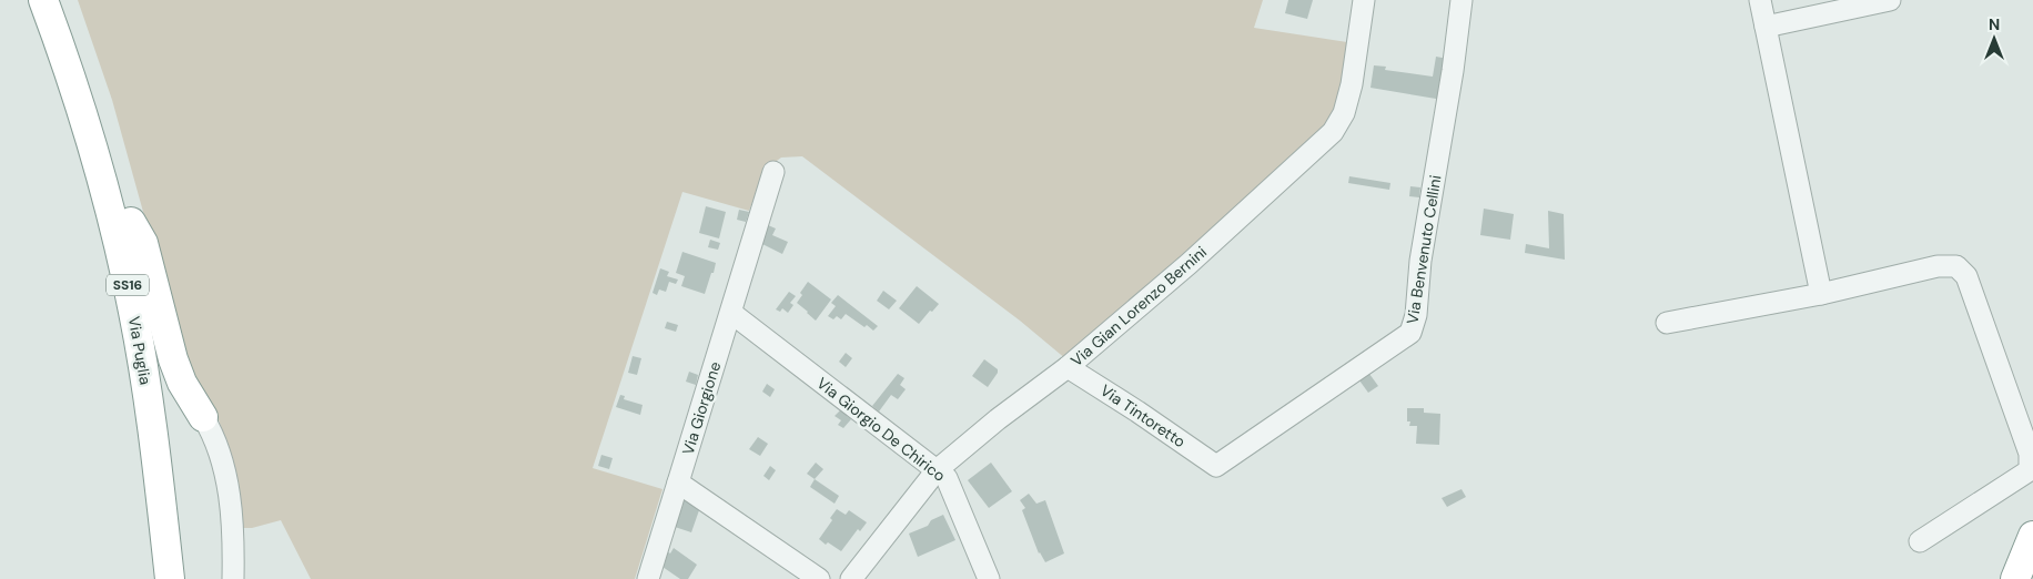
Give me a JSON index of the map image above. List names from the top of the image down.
{
  "streets": {
    "highway": ["SS16", "Via Puglia"],
    "street": [
      "Via Benvenuto Cellini",
      "Via Gian Lorenzo Bernini",
      "Via Giorgione",
      "Via Tintoretto",
      "Via Giorgio De Chirico"
    ]
  },
  "crossings": [
    ["Via Benvenuto Cellini", "Via Tintoretto"],
    ["Via Gian Lorenzo Bernini", "Via Tintoretto"],
    ["Via Gian Lorenzo Bernini", "Via Giorgio De Chirico"],
    ["Via Giorgione", "Via Giorgio De Chirico"]
  ],
  "north": "top"
}
